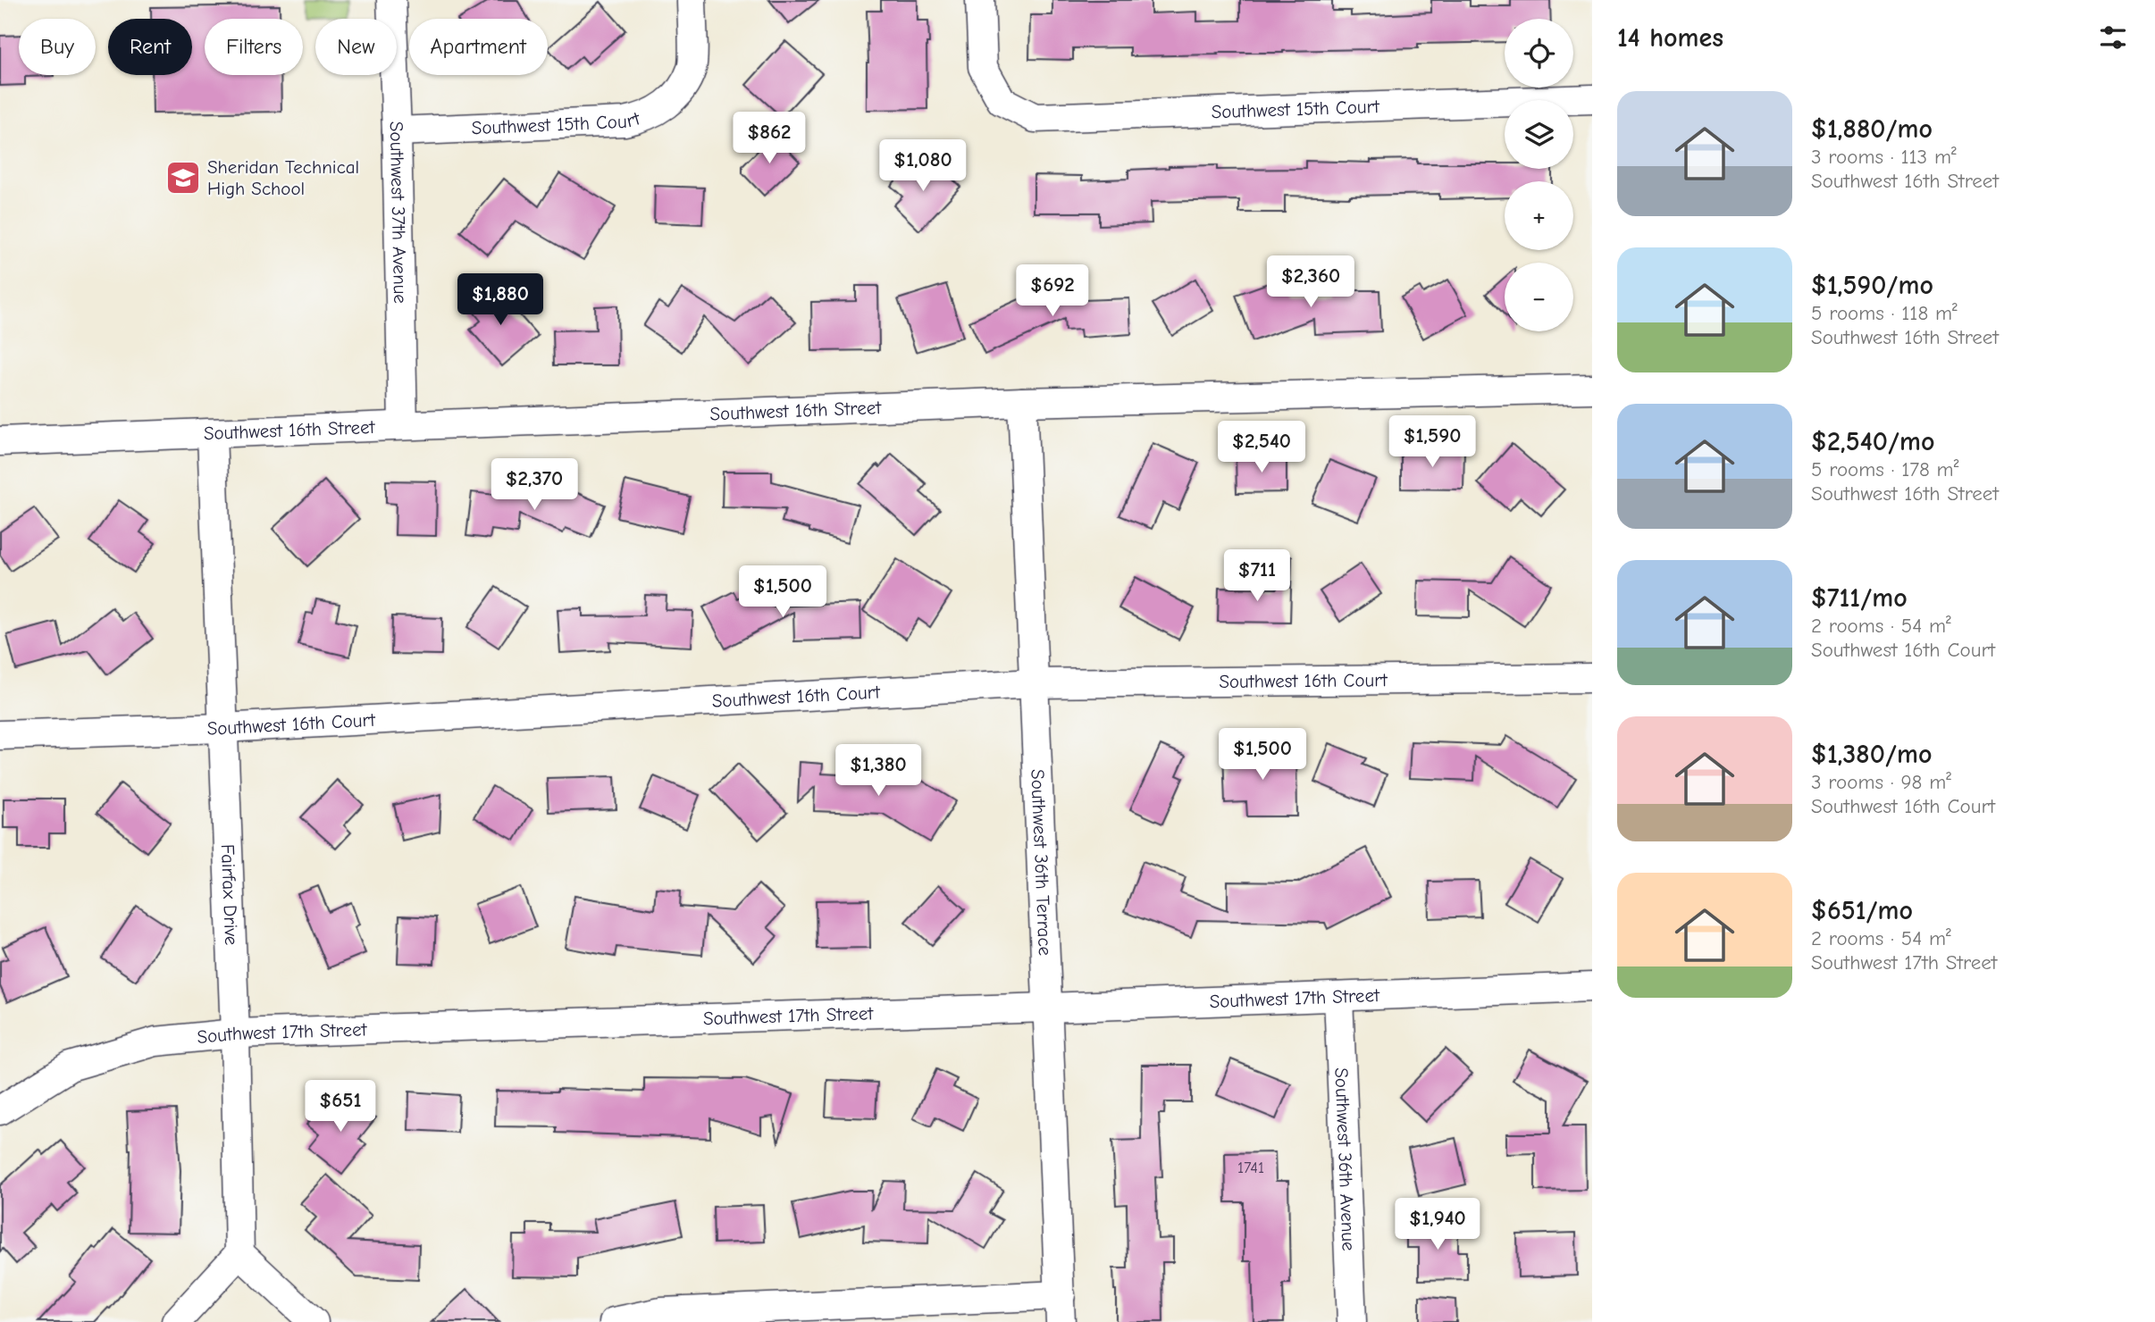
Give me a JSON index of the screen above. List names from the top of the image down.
{
  "streets": {
    "street": [
      "Southwest 15th Court",
      "Southwest 37th Avenue",
      "Southwest 16th Street",
      "Southwest 16th Court",
      "Southwest 36th Terrace",
      "Fairfax Drive",
      "Southwest 17th Street",
      "Southwest 36th Avenue"
    ]
  },
  "crossings": [
    ["Southwest 15th Court", "Southwest 37th Avenue"],
    ["Southwest 37th Avenue", "Southwest 16th Street"],
    ["Southwest 16th Street", "Southwest 36th Terrace"],
    ["Southwest 16th Street", "Fairfax Drive"],
    ["Southwest 16th Court", "Southwest 36th Terrace"],
    ["Southwest 16th Court", "Fairfax Drive"],
    ["Southwest 36th Terrace", "Southwest 17th Street"],
    ["Fairfax Drive", "Southwest 17th Street"],
    ["Southwest 17th Street", "Southwest 36th Avenue"]
  ],
  "places": {
    "school or university": ["Sheridan Technical High School"]
  },
  "house_numbers": ["1741"],
  "page": {
    "heading": "14 homes",
    "map_buttons": ["+", "−"],
    "chip": [
      "Buy",
      "Rent",
      "Filters",
      "New",
      "Apartment"
    ],
    "list": [
      {
        "name": "$1,880/mo",
        "note": "3 rooms · 113 m² · Southwest 16th Street"
      },
      {
        "name": "$1,590/mo",
        "note": "5 rooms · 118 m² · Southwest 16th Street"
      },
      {
        "name": "$2,540/mo",
        "note": "5 rooms · 178 m² · Southwest 16th Street"
      },
      {
        "name": "$711/mo",
        "note": "2 rooms · 54 m² · Southwest 16th Court"
      },
      {
        "name": "$1,380/mo",
        "note": "3 rooms · 98 m² · Southwest 16th Court"
      },
      {
        "name": "$651/mo",
        "note": "2 rooms · 54 m² · Southwest 17th Street"
      }
    ],
    "price": [
      "$862",
      "$1,080",
      "$2,360",
      "$692",
      "$1,880",
      "$1,590",
      "$2,540",
      "$2,370",
      "$711",
      "$1,500",
      "$1,500",
      "$1,380",
      "$651",
      "$1,940"
    ]
  }
}
